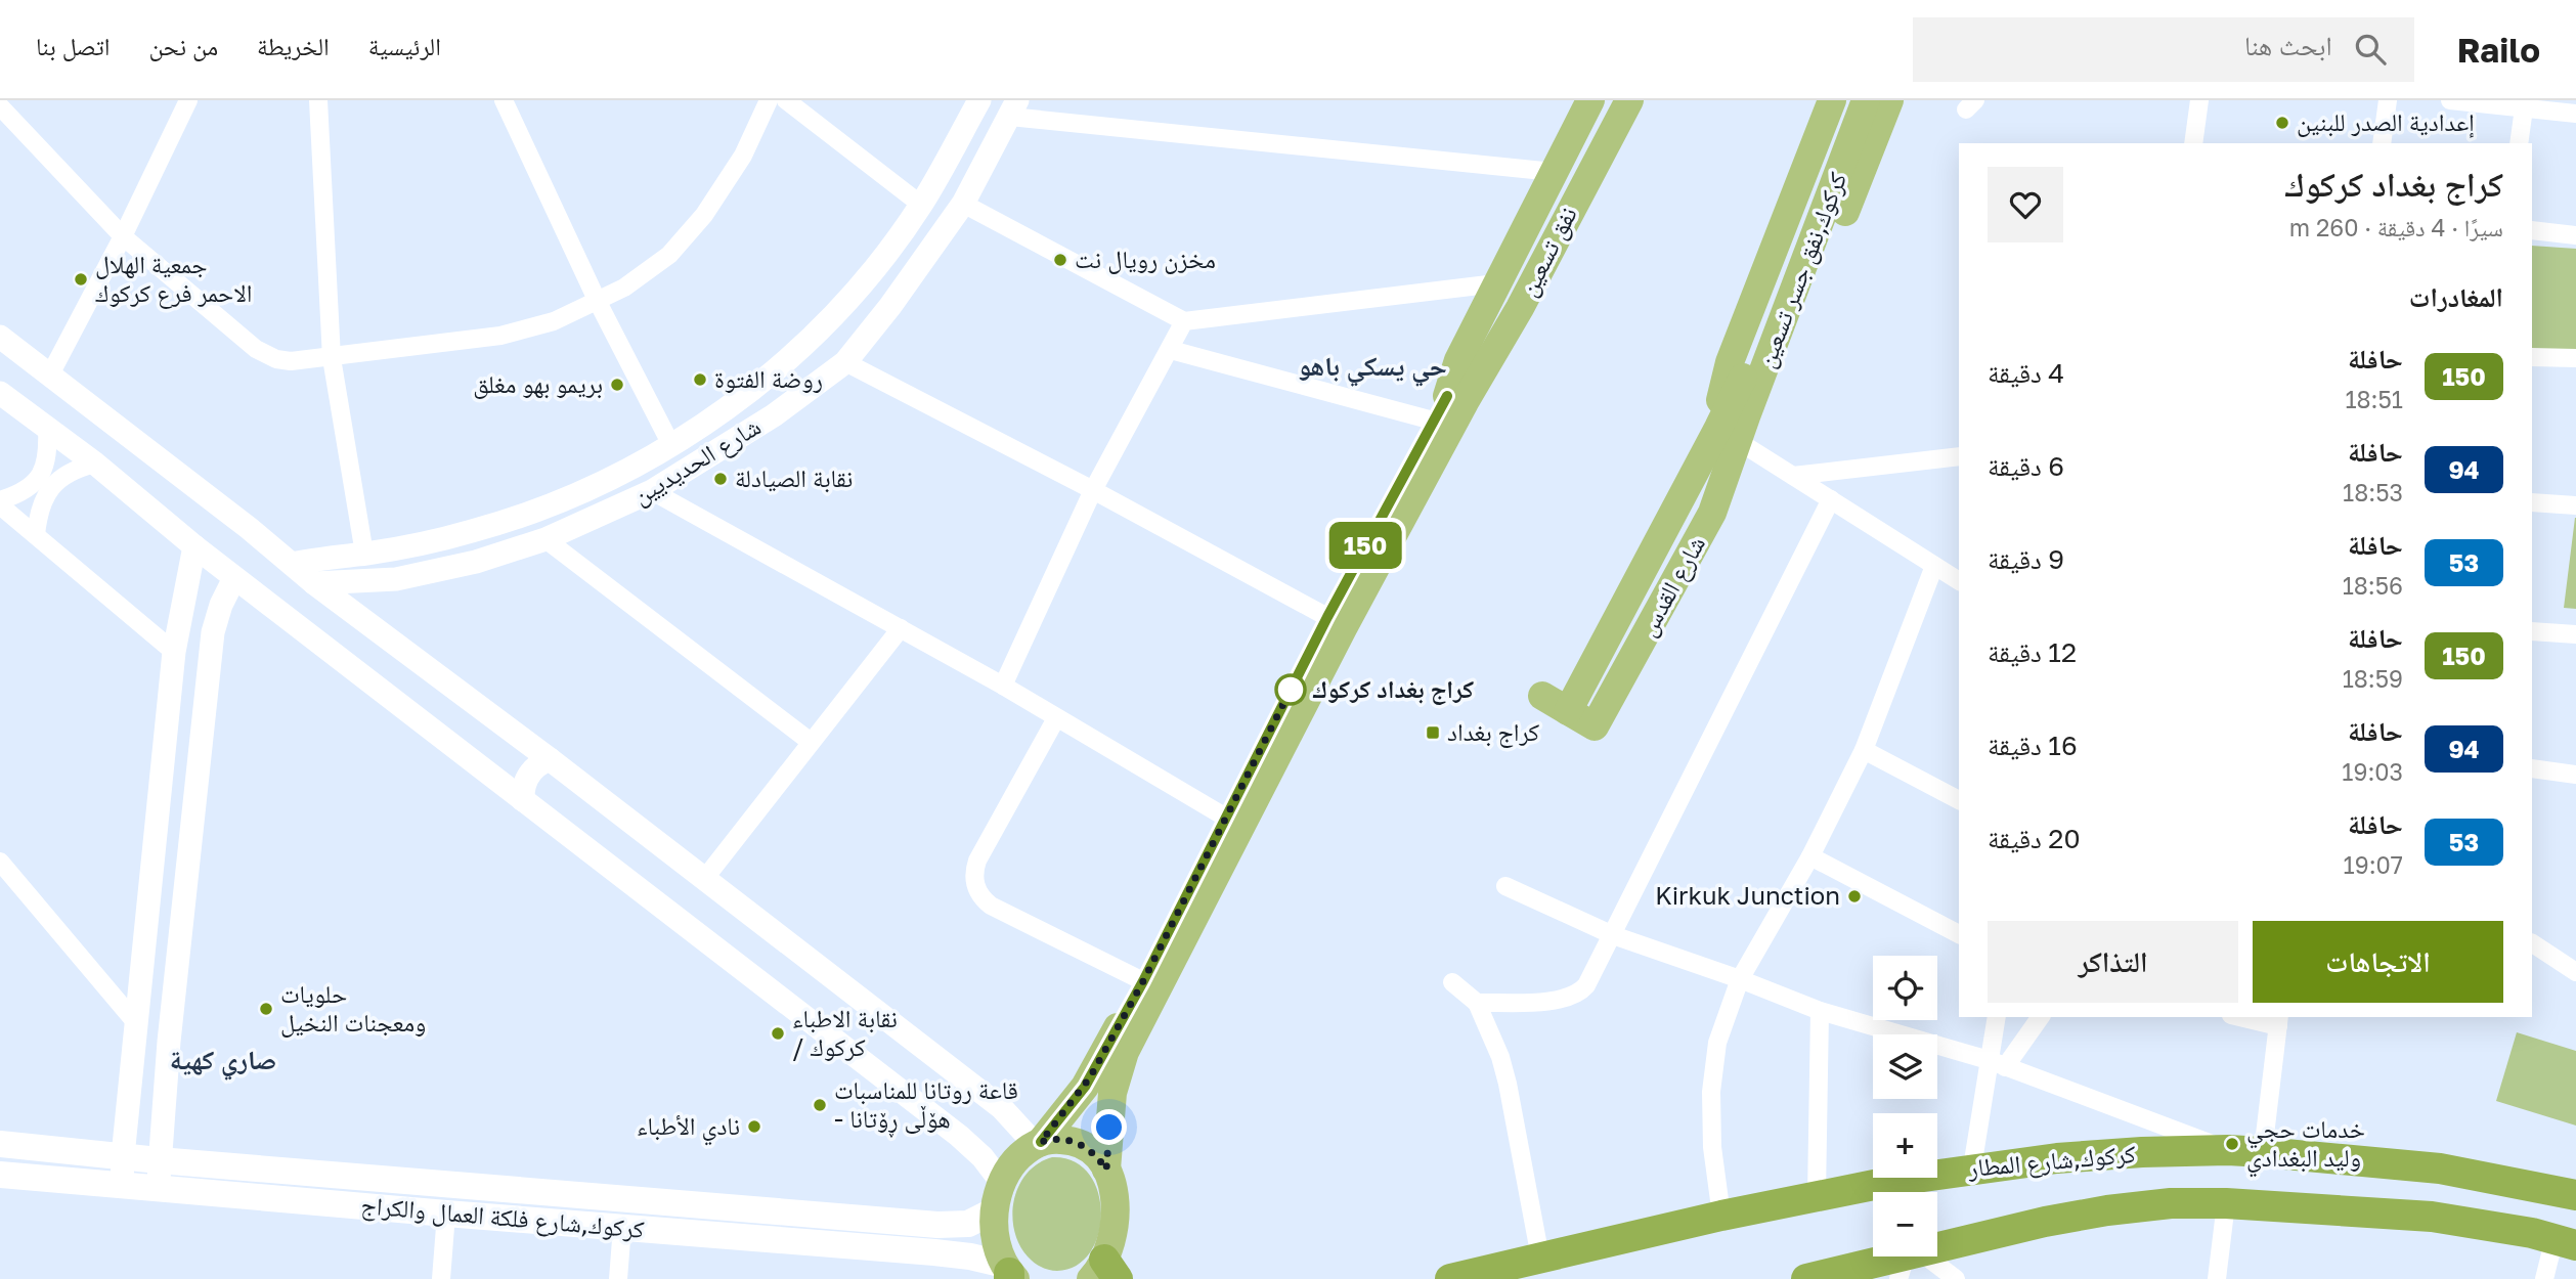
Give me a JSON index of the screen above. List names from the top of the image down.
{
  "streets": {
    "highway": ["كركوك,شارع المطار"],
    "main road": [
      "نفق تسعين",
      "كركوك,نفق جسر تسعين",
      "شارع القدس",
      "كركوك,شارع فلكة العمال والكراج"
    ],
    "street": ["شارع الحديديين"]
  },
  "crossings": [
    ["كركوك,نفق جسر تسعين", "شارع القدس"]
  ],
  "districts": ["حي يسكي باهو", "صاري كهية"],
  "places": {
    "other": [
      "إعدادية الصدر للبنين",
      "مخزن رويال نت",
      "جمعية الهلال الاحمر فرع كركوك",
      "روضة الفتوة",
      "بريمو بهو مغلق",
      "نقابة الصيادلة",
      "كراج بغداد كركوك",
      "Kirkuk Junction",
      "حلويات ومعجنات النخيل",
      "نقابة الاطباء / كركوك",
      "قاعة روتانا للمناسبات - هۆڵی ڕۆتانا",
      "نادي الأطباء",
      "خدمات حجي وليد البغدادي"
    ],
    "transit": ["كراج بغداد"]
  },
  "lines": ["bus line 150"],
  "page": {
    "header": "Railo",
    "search": "ابحث هنا",
    "nav": [
      "الرئيسية",
      "الخريطة",
      "من نحن",
      "اتصل بنا"
    ],
    "on_map": "150",
    "heading": [
      ["كراج بغداد كركوك", "سيرًا · 4 دقيقة · 260 m"],
      "المغادرات"
    ],
    "list": [
      {
        "mark": "150",
        "name": "حافلة",
        "note": "18:51",
        "value": "4 دقيقة"
      },
      {
        "mark": "94",
        "name": "حافلة",
        "note": "18:53",
        "value": "6 دقيقة"
      },
      {
        "mark": "53",
        "name": "حافلة",
        "note": "18:56",
        "value": "9 دقيقة"
      },
      {
        "mark": "150",
        "name": "حافلة",
        "note": "18:59",
        "value": "12 دقيقة"
      },
      {
        "mark": "94",
        "name": "حافلة",
        "note": "19:03",
        "value": "16 دقيقة"
      },
      {
        "mark": "53",
        "name": "حافلة",
        "note": "19:07",
        "value": "20 دقيقة"
      }
    ],
    "buttons": ["الاتجاهات", "التذاكر"],
    "map_buttons": ["+", "−"]
  }
}
